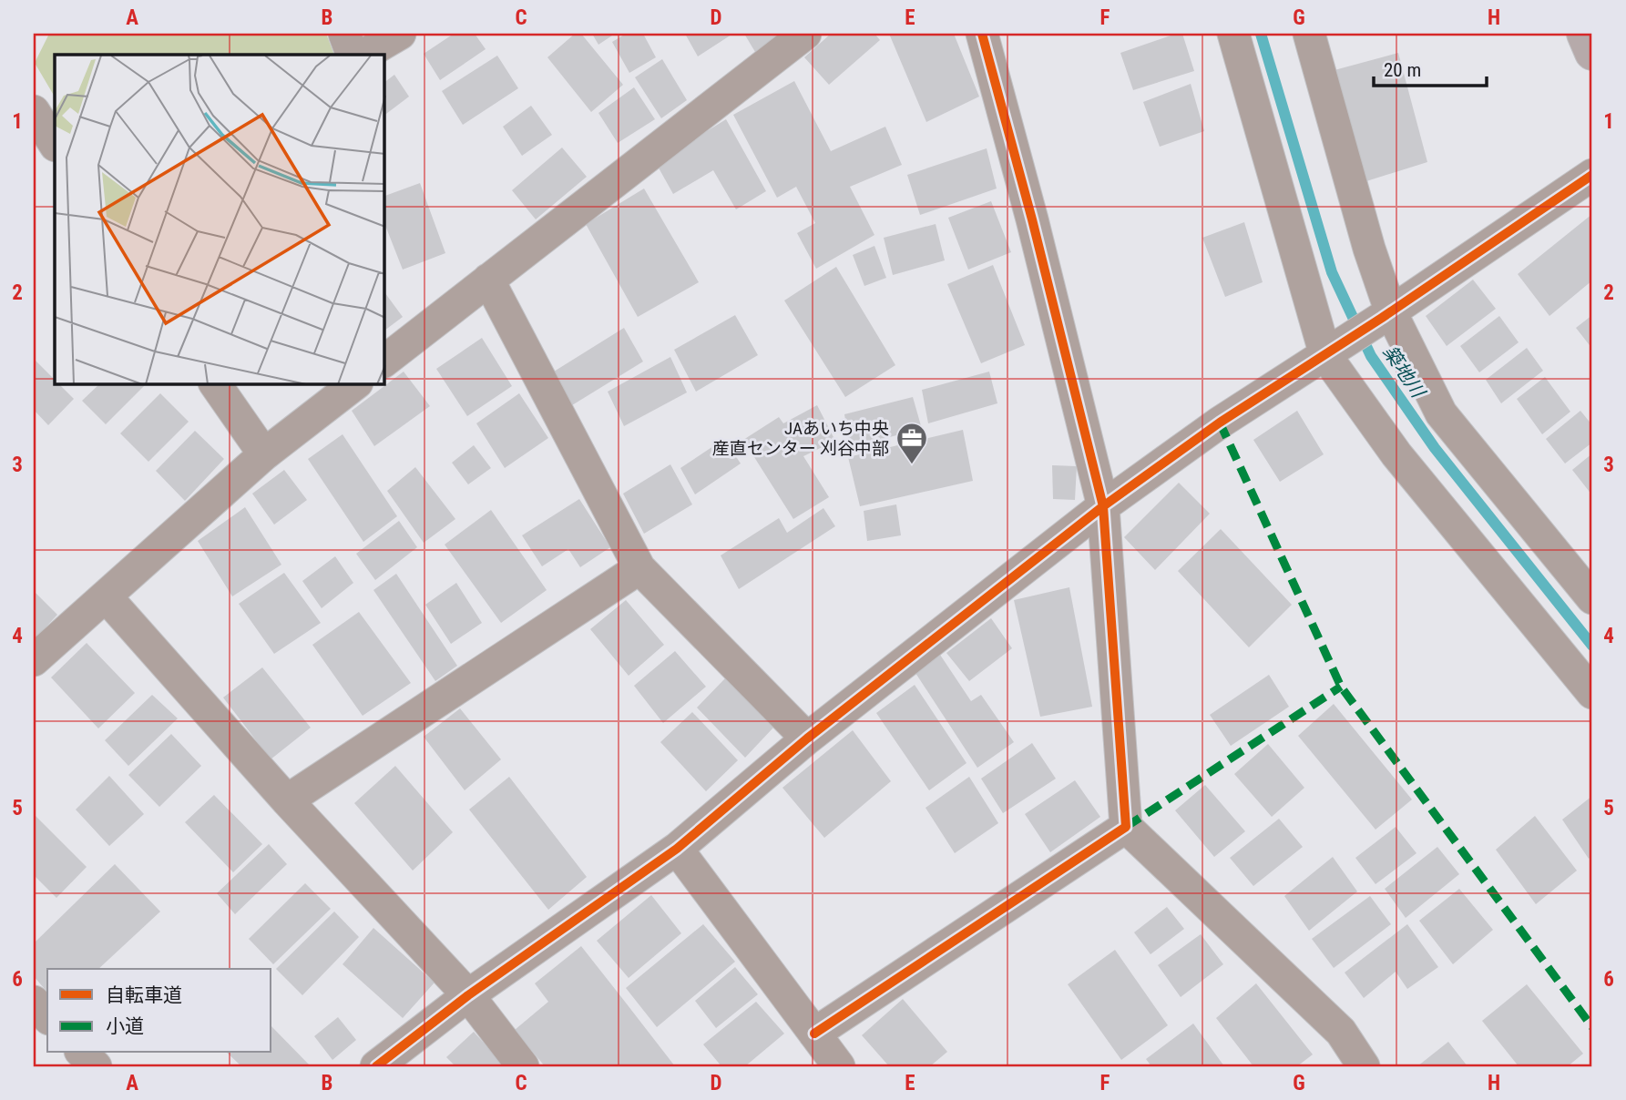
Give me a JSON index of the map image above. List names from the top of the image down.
{
  "water": ["築地川"],
  "places": {
    "office": ["JAあいち中央 産直センター 刈谷中部"]
  },
  "legend": ["自転車道", "小道"],
  "scale_bar": "20 m",
  "grid": {
    "columns": [
      "A",
      "B",
      "C",
      "D",
      "E",
      "F",
      "G",
      "H"
    ],
    "rows": [
      "1",
      "2",
      "3",
      "4",
      "5",
      "6"
    ]
  }
}
